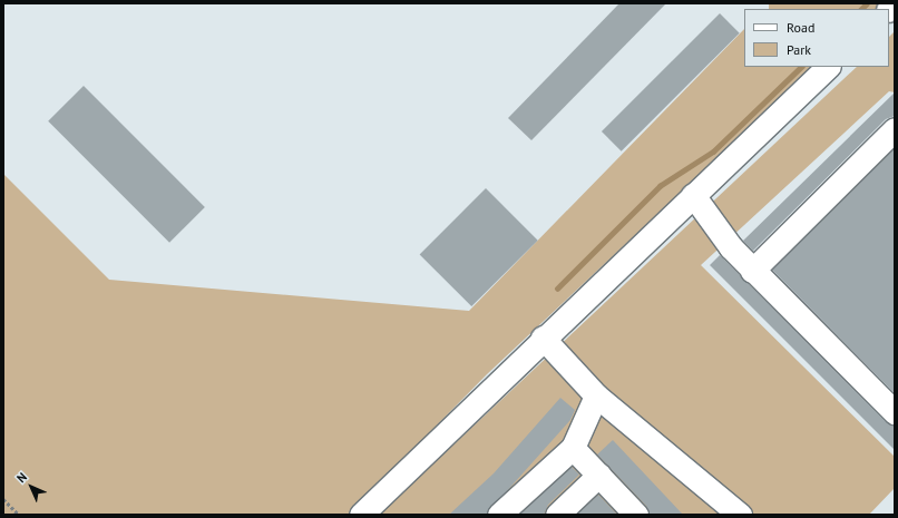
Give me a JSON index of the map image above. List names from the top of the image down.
{
  "legend": ["Road", "Park"],
  "north": "top left"
}
